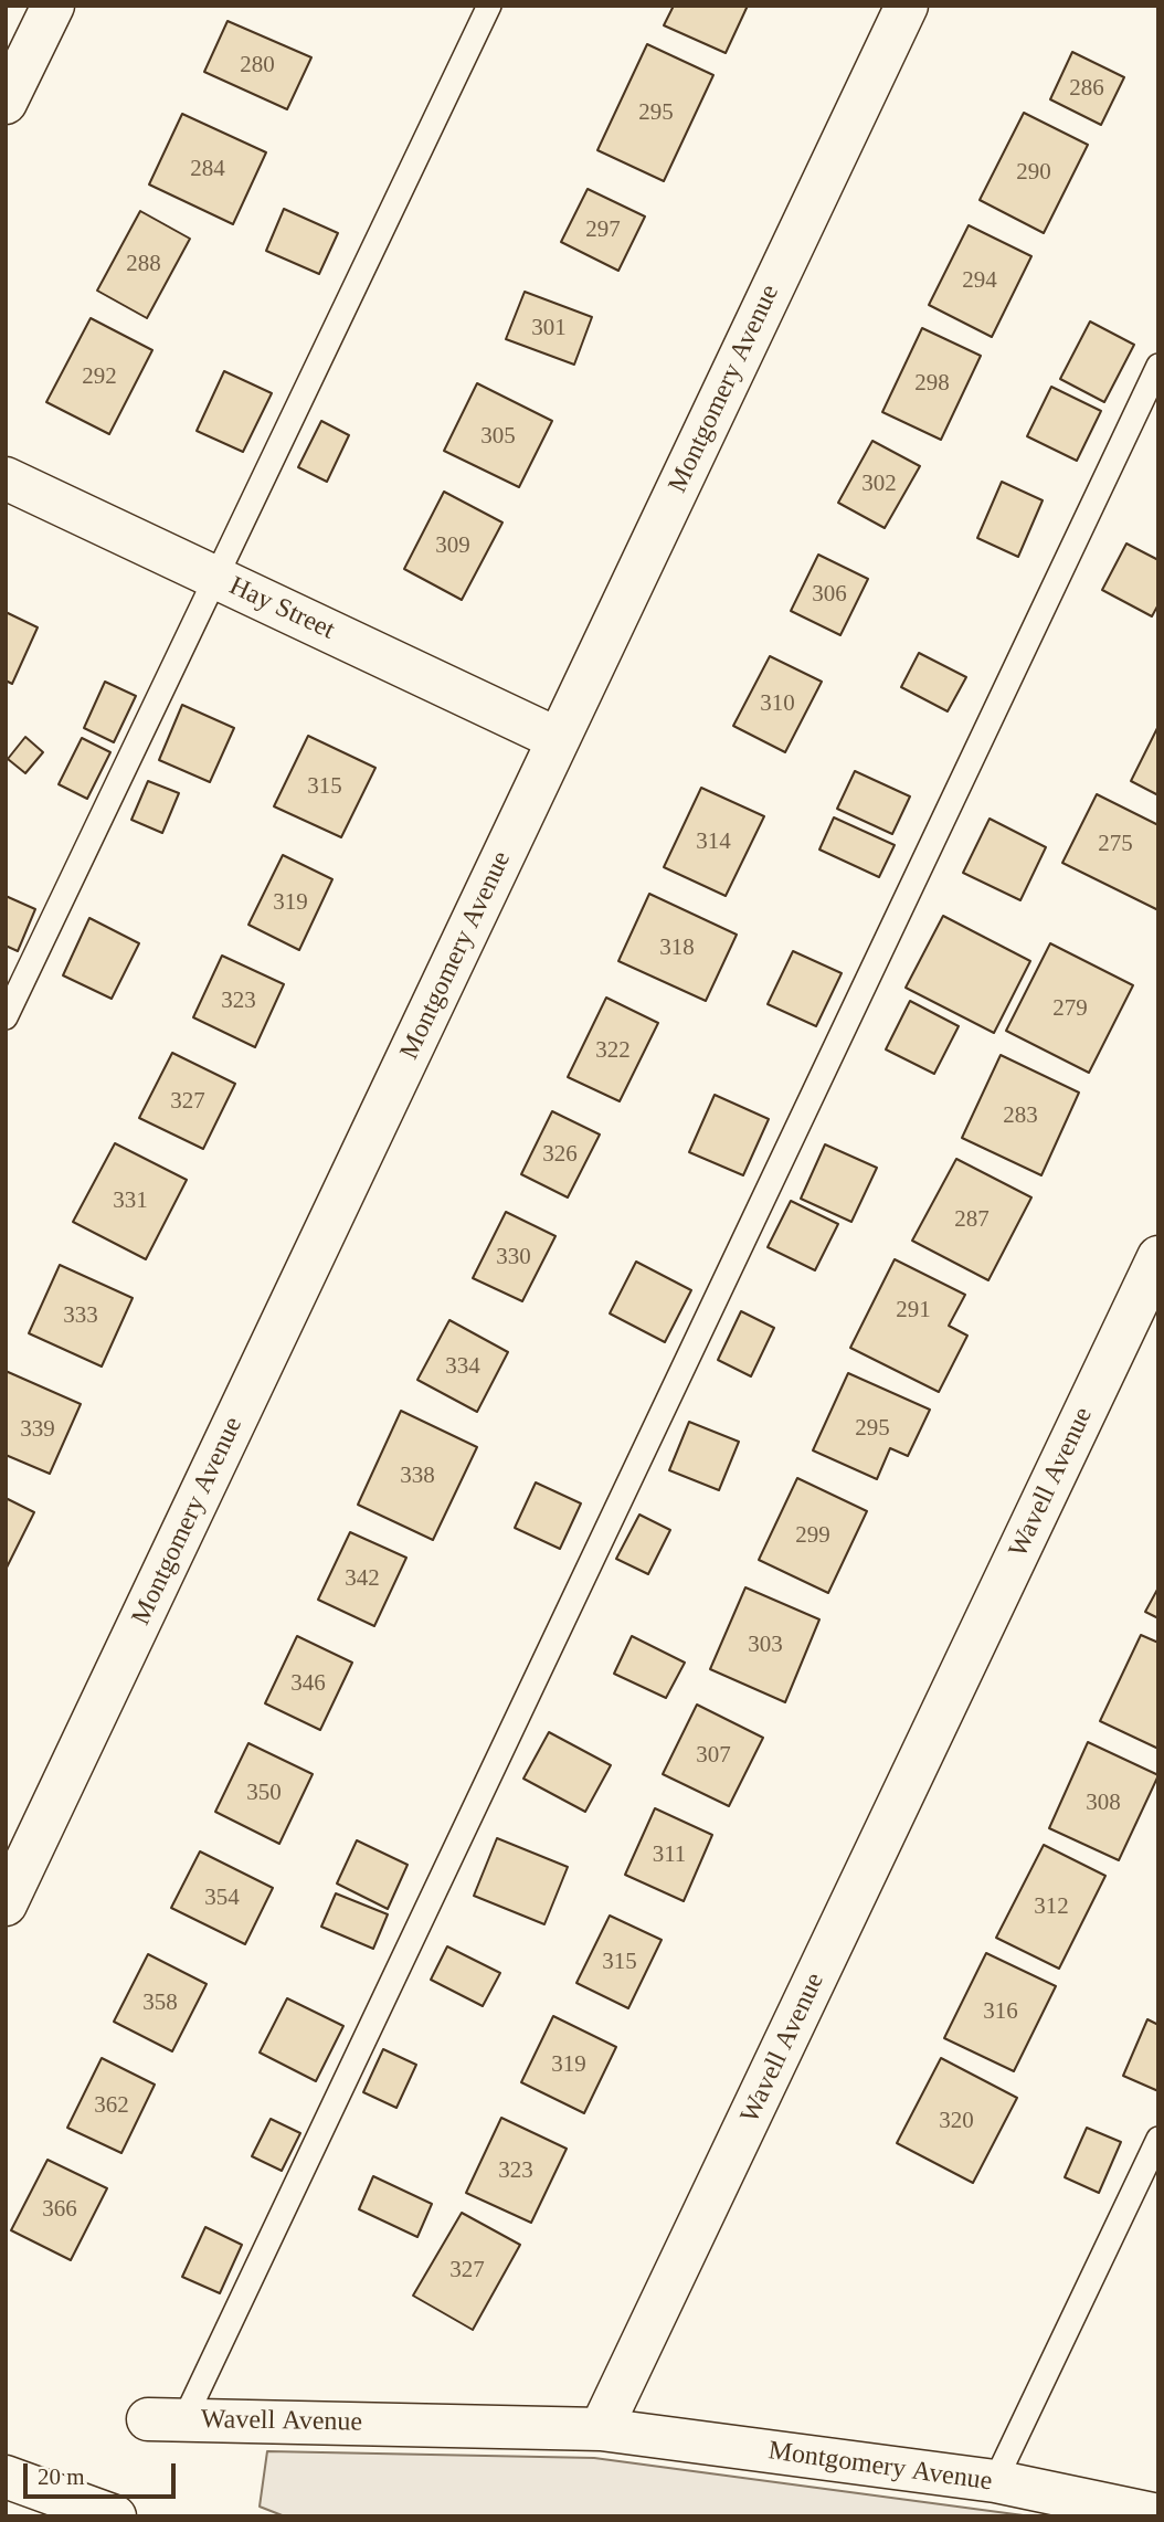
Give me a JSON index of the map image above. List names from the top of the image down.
{
  "streets": {
    "street": ["Montgomery Avenue", "Hay Street", "Wavell Avenue"]
  },
  "crossings": [
    ["Montgomery Avenue", "Hay Street"],
    ["Montgomery Avenue", "Wavell Avenue"]
  ],
  "house_numbers": [
    "280",
    "286",
    "295",
    "284",
    "290",
    "297",
    "288",
    "294",
    "301",
    "292",
    "298",
    "305",
    "302",
    "309",
    "306",
    "310",
    "315",
    "314",
    "275",
    "319",
    "318",
    "323",
    "279",
    "322",
    "327",
    "283",
    "326",
    "331",
    "287",
    "330",
    "291",
    "333",
    "334",
    "295",
    "339",
    "338",
    "299",
    "342",
    "303",
    "346",
    "307",
    "350",
    "308",
    "311",
    "354",
    "312",
    "315",
    "358",
    "316",
    "319",
    "362",
    "320",
    "323",
    "366",
    "327"
  ],
  "scale_bar": "20 m"
}
